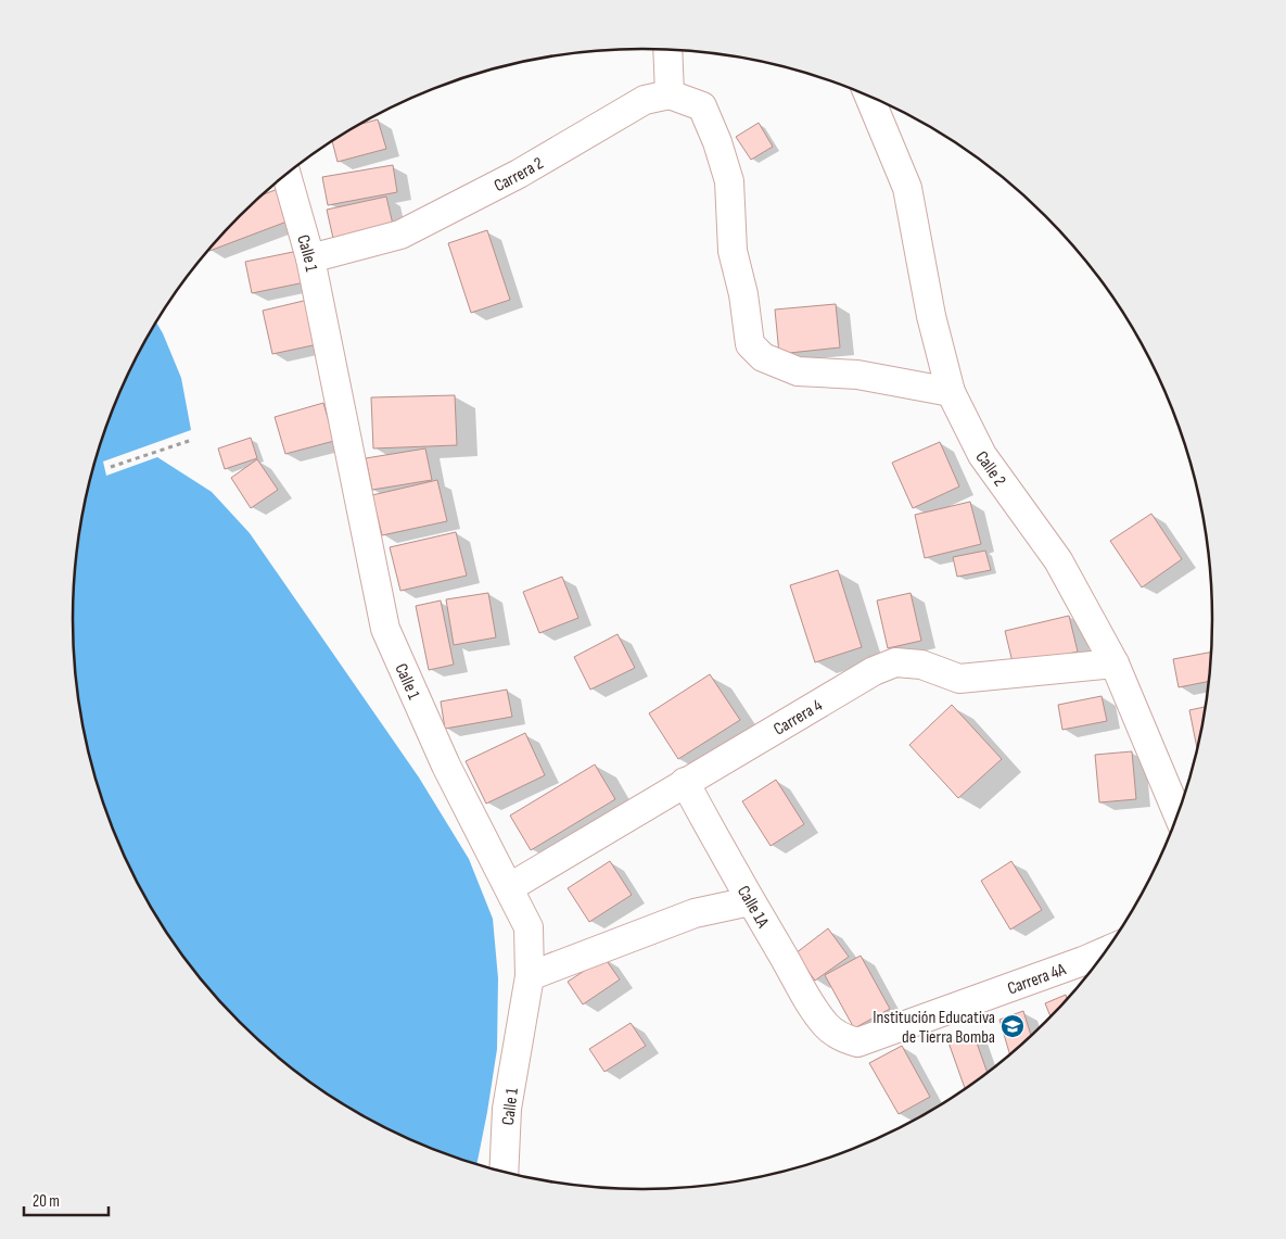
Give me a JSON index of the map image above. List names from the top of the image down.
{
  "streets": {
    "street": [
      "Carrera 2",
      "Calle 1",
      "Calle 2",
      "Carrera 4",
      "Calle 1A",
      "Carrera 4A"
    ]
  },
  "crossings": [
    ["Carrera 2", "Calle 1"],
    ["Calle 1", "Carrera 4"],
    ["Calle 2", "Carrera 4"],
    ["Carrera 4", "Calle 1A"],
    ["Calle 1A", "Carrera 4A"]
  ],
  "places": {
    "school or university": ["Institución Educativa de Tierra Bomba"]
  },
  "scale_bar": "20 m"
}
